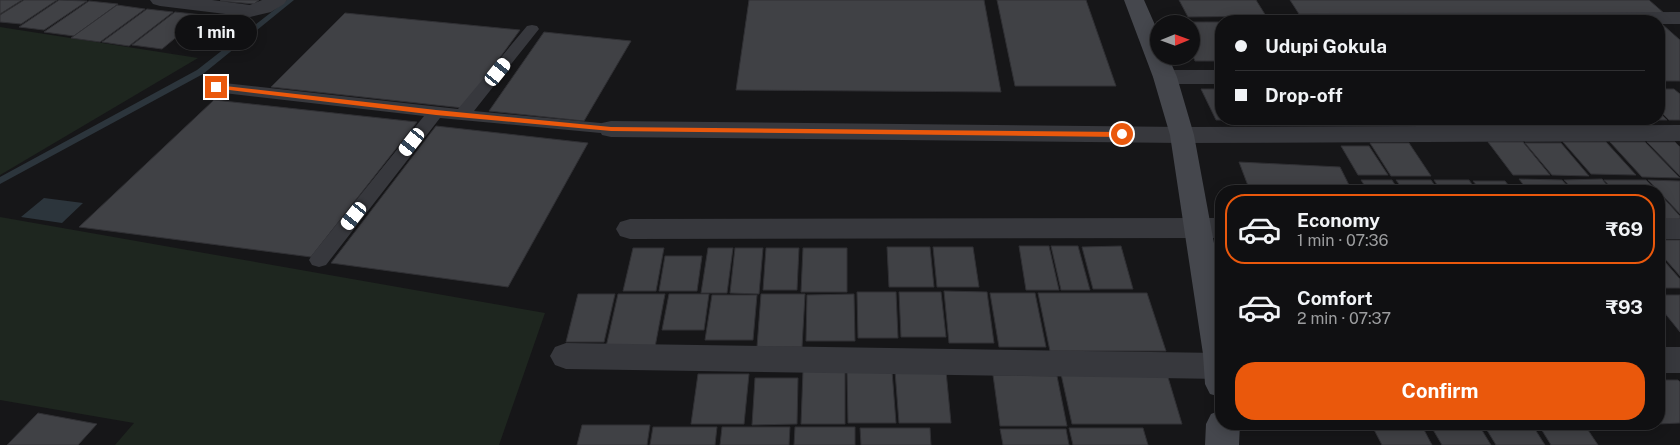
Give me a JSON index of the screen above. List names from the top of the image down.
{
  "north": "right",
  "page": {
    "bubble": "1 min",
    "banner": ["Udupi Gokula", "Drop-off"],
    "list": [
      {
        "name": "Economy",
        "note": "1 min · 07:36",
        "value": "₹69"
      },
      {
        "name": "Comfort",
        "note": "2 min · 07:37",
        "value": "₹93"
      }
    ],
    "buttons": "Confirm"
  }
}
